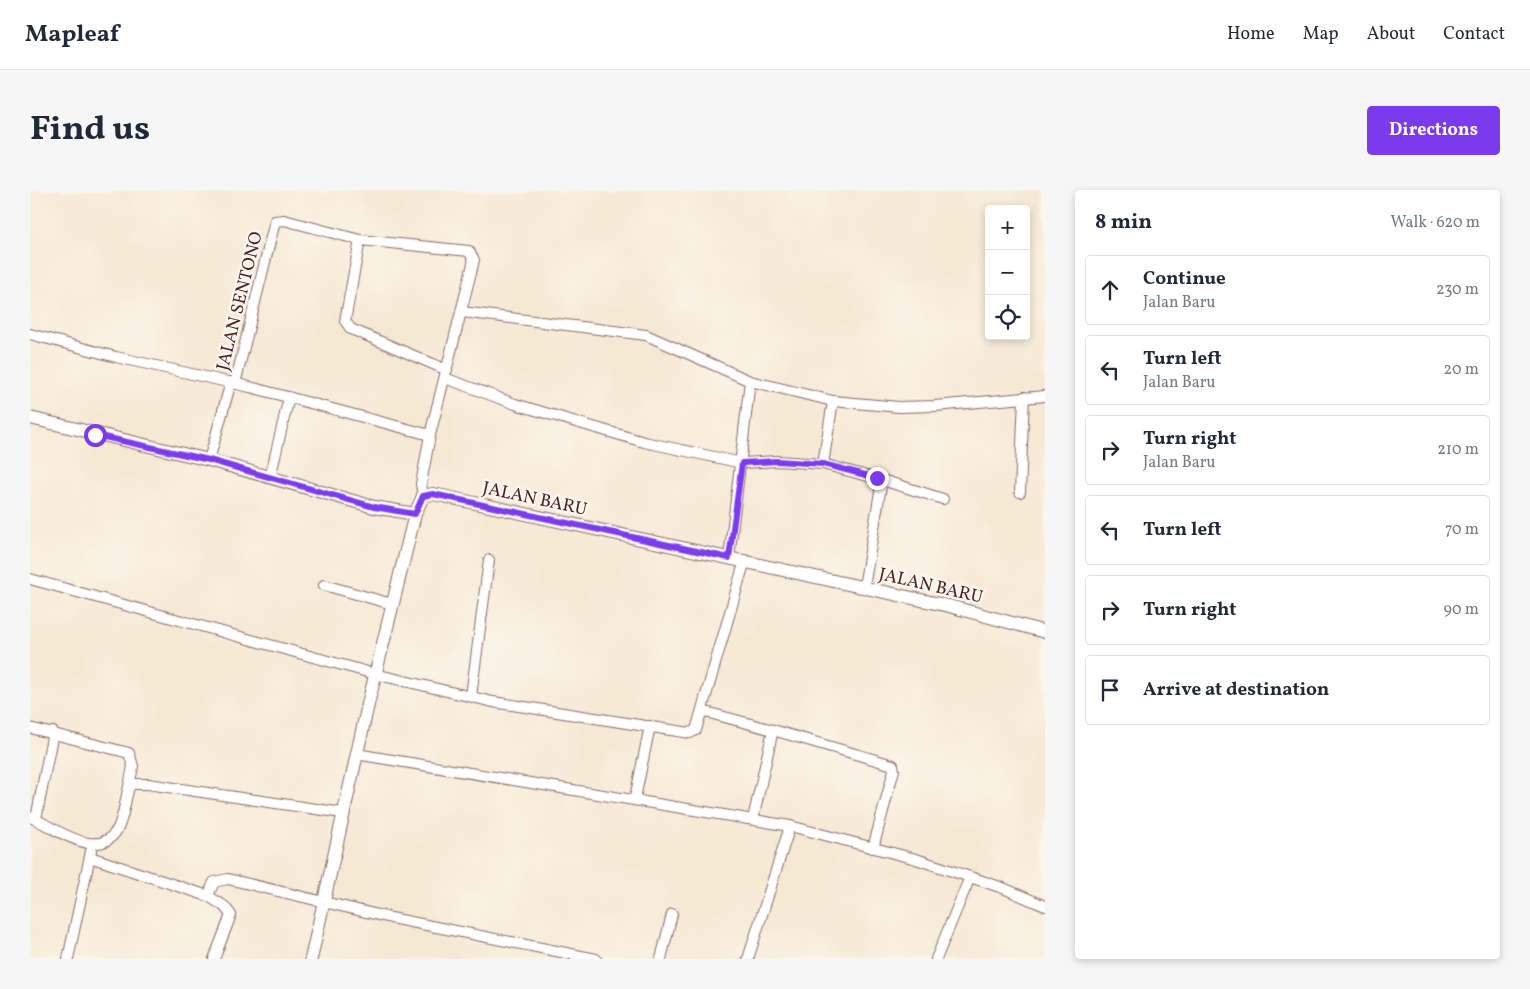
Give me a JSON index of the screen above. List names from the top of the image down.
{
  "streets": {
    "street": ["JALAN SENTONO", "JALAN BARU"]
  },
  "crossings": [
    ["JALAN SENTONO", "JALAN BARU"]
  ],
  "page": {
    "header": "Mapleaf",
    "nav": [
      "Home",
      "Map",
      "About",
      "Contact"
    ],
    "title": "Find us",
    "buttons": "Directions",
    "heading": ["8 min", "Walk · 620 m"],
    "map_buttons": ["+", "−"],
    "list": [
      ["Continue", "Jalan Baru", "230 m"],
      ["Turn left", "Jalan Baru", "20 m"],
      ["Turn right", "Jalan Baru", "210 m"],
      ["Turn left", "70 m"],
      ["Turn right", "90 m"],
      "Arrive at destination"
    ]
  }
}
